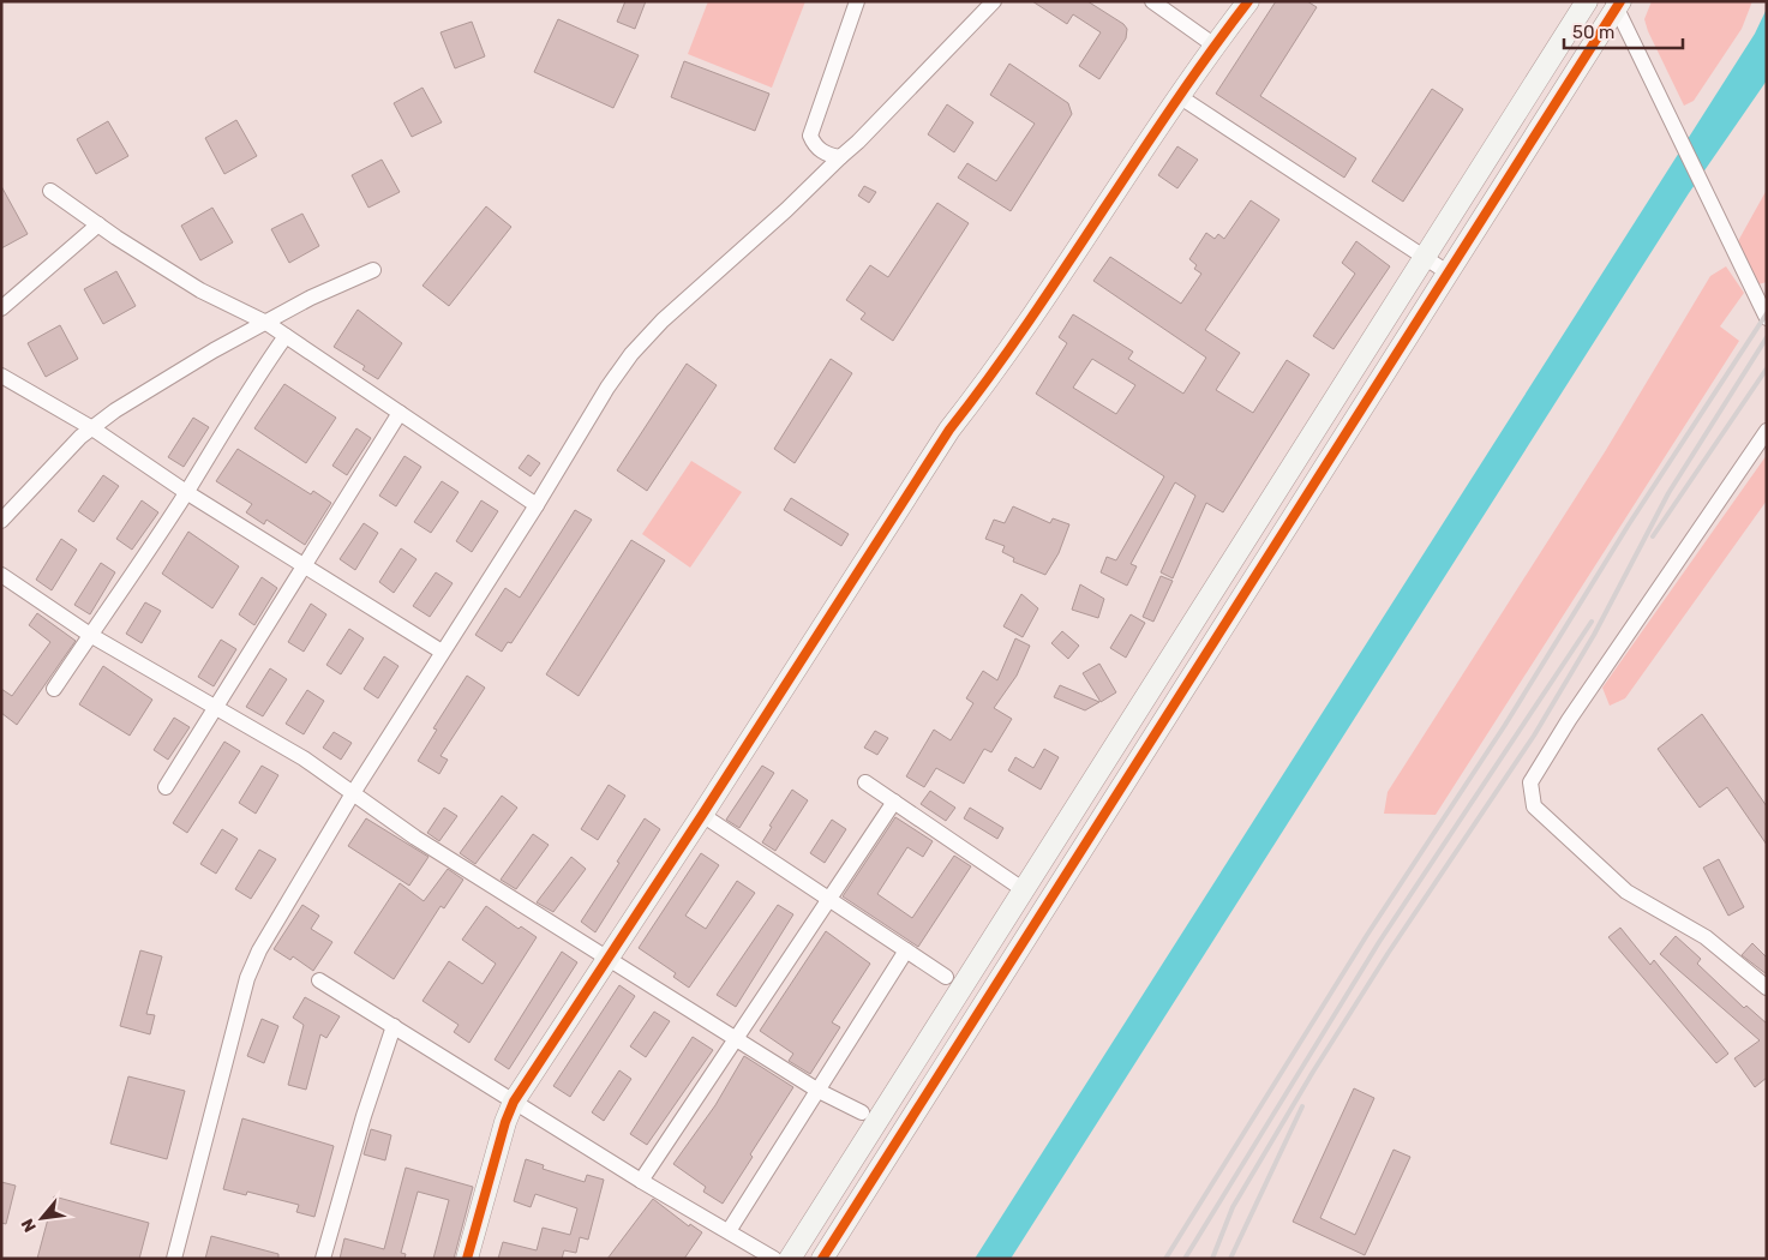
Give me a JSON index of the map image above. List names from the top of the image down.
{
  "scale_bar": "50 m",
  "north": "bottom left"
}
